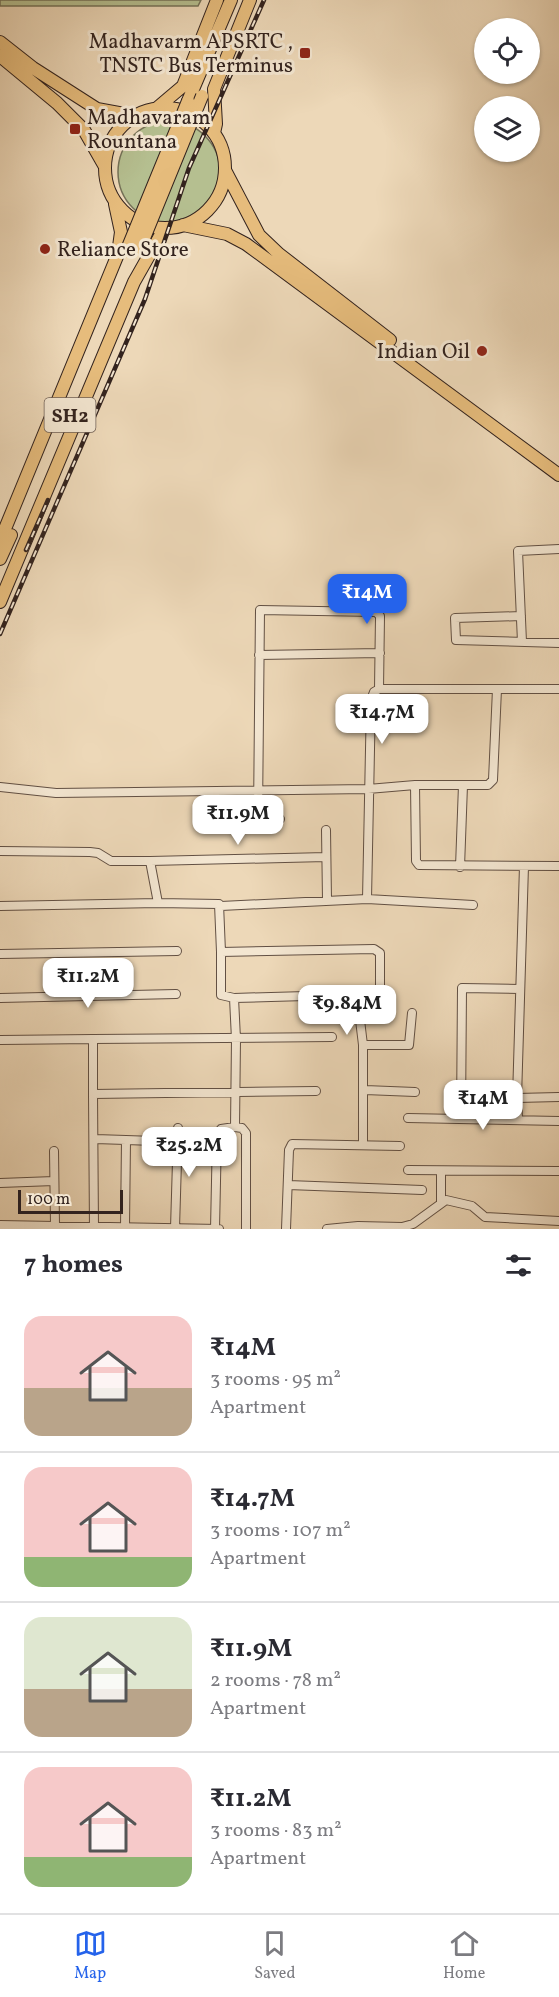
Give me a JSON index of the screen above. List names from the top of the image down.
{
  "streets": {
    "main road": ["SH2"]
  },
  "places": {
    "transit": ["Madhavarm APSRTC , TNSTC Bus Terminus", "Madhavaram Rountana"],
    "other": ["Reliance Store", "Indian Oil"]
  },
  "scale_bar": "100 m",
  "page": {
    "price": [
      "₹14M",
      "₹14.7M",
      "₹11.9M",
      "₹11.2M",
      "₹9.84M",
      "₹14M",
      "₹25.2M"
    ],
    "scale": "100 m",
    "heading": "7 homes",
    "list": [
      {
        "name": "₹14M",
        "note": "3 rooms · 95 m² · Apartment"
      },
      {
        "name": "₹14.7M",
        "note": "3 rooms · 107 m² · Apartment"
      },
      {
        "name": "₹11.9M",
        "note": "2 rooms · 78 m² · Apartment"
      },
      {
        "name": "₹11.2M",
        "note": "3 rooms · 83 m² · Apartment"
      }
    ],
    "tabs": ["Map", "Saved", "Home"]
  }
}
